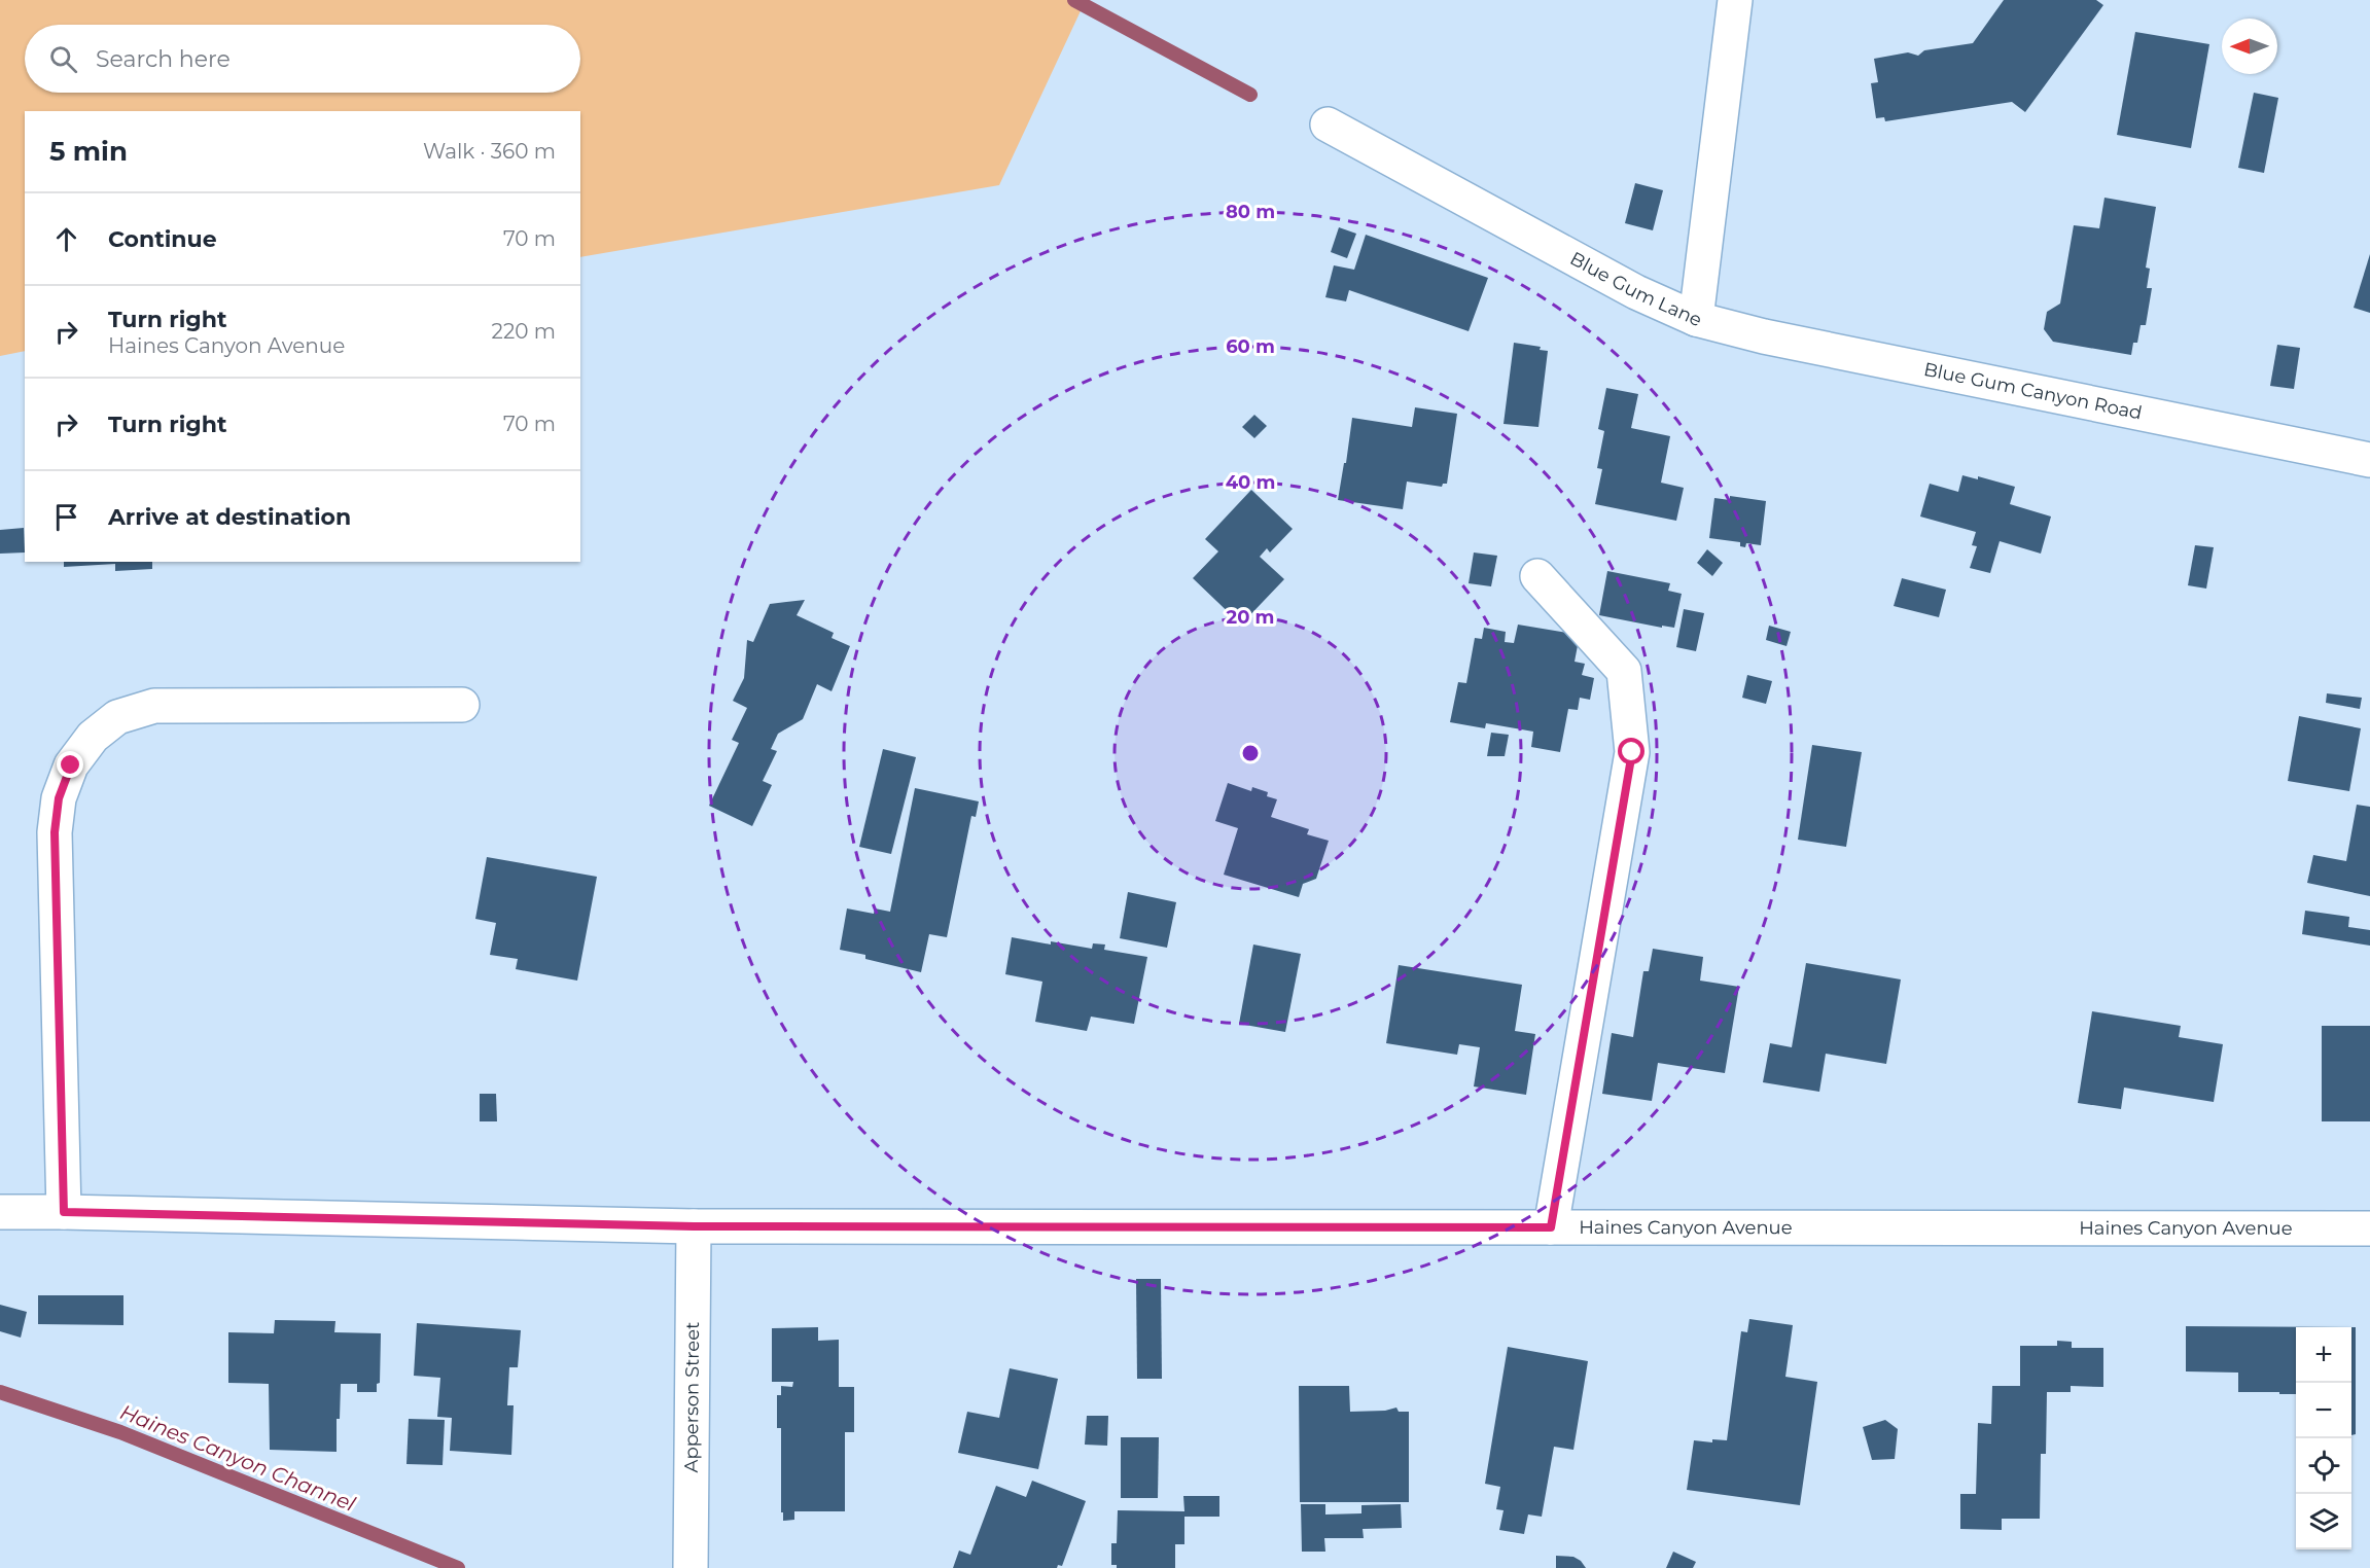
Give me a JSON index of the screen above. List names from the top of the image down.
{
  "streets": {
    "street": [
      "Blue Gum Lane",
      "Blue Gum Canyon Road",
      "Haines Canyon Avenue",
      "Apperson Street"
    ]
  },
  "crossings": [
    ["Blue Gum Lane", "Blue Gum Canyon Road"],
    ["Haines Canyon Avenue", "Apperson Street"]
  ],
  "water": ["Haines Canyon Channel"],
  "north": "left",
  "page": {
    "search": "Search here",
    "heading": ["5 min", "Walk · 360 m"],
    "list": [
      ["Continue", "70 m"],
      ["Turn right", "Haines Canyon Avenue", "220 m"],
      ["Turn right", "70 m"],
      "Arrive at destination"
    ],
    "map_buttons": ["+", "−"]
  },
  "rings": [
    "80 m",
    "60 m",
    "40 m",
    "20 m"
  ]
}
